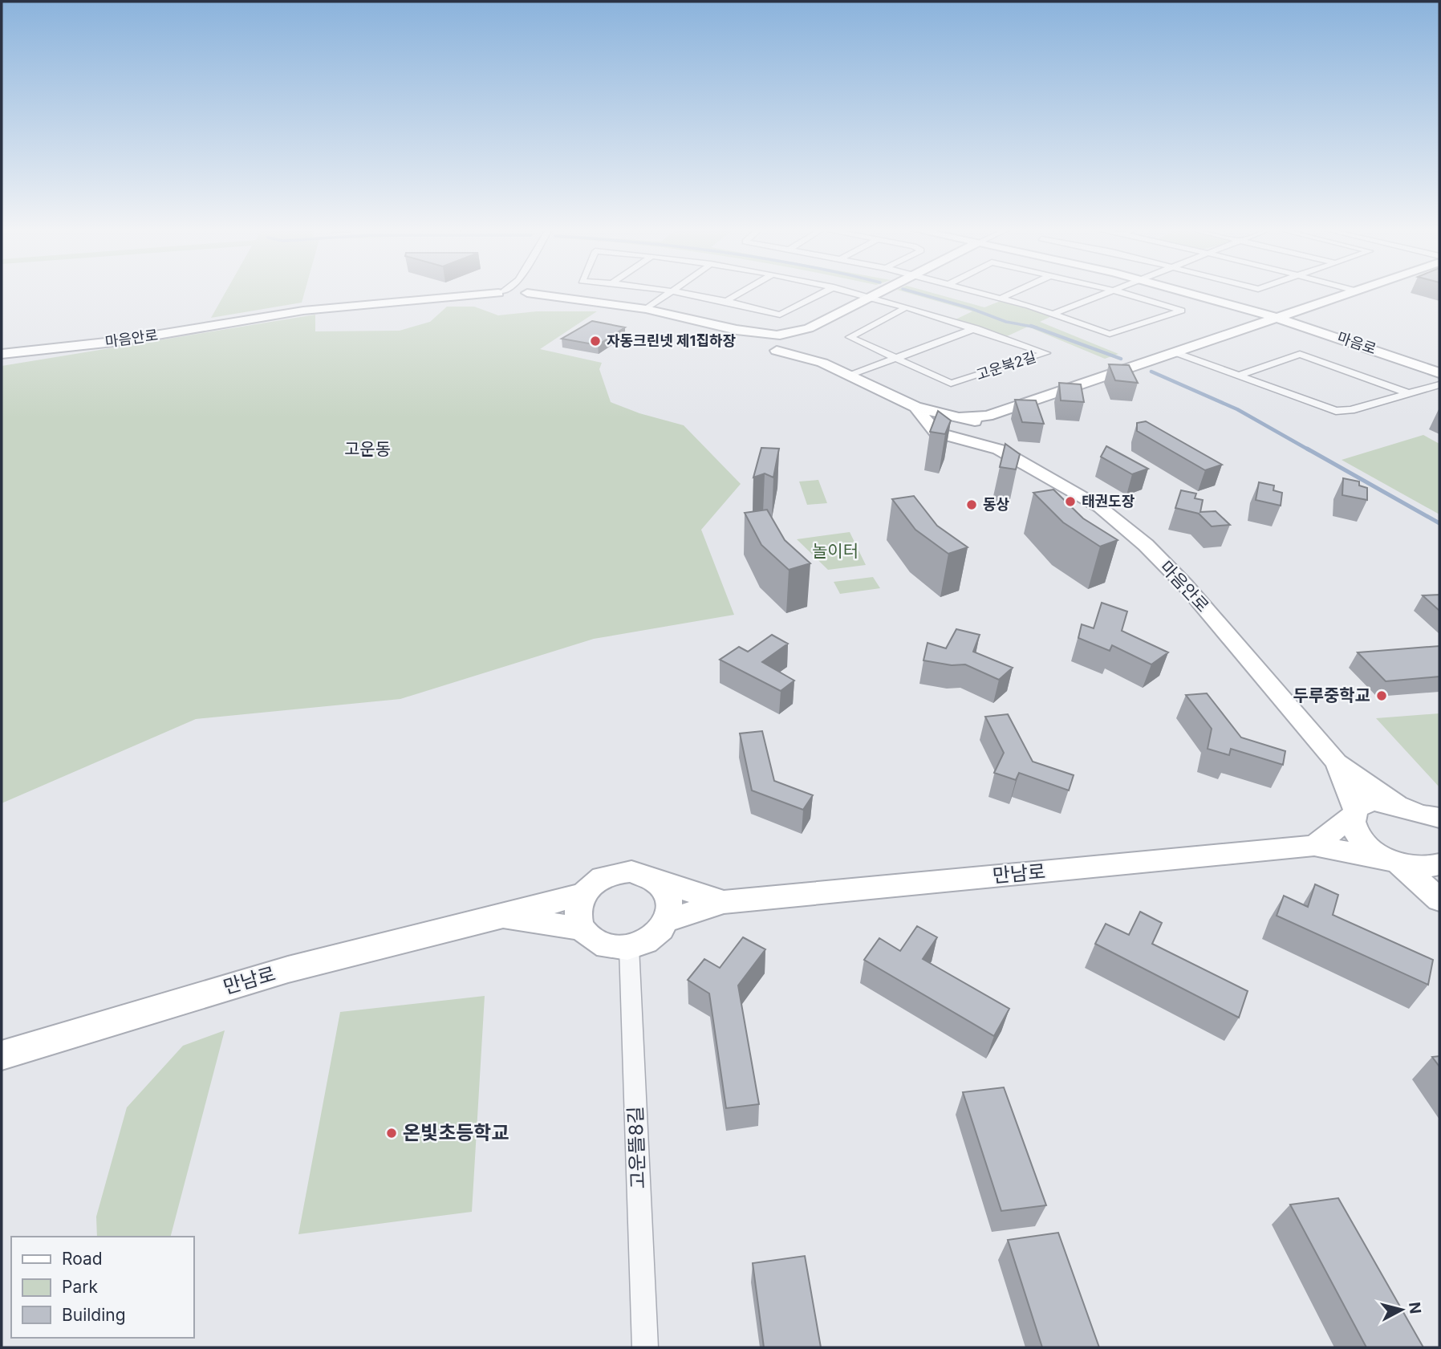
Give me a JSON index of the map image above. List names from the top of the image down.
{
  "streets": {
    "street": [
      "마음안로",
      "마음로",
      "고운북2길",
      "만남로",
      "고운뜰8길"
    ]
  },
  "crossings": [
    ["만남로", "고운뜰8길"]
  ],
  "districts": ["고운동"],
  "parks": ["놀이터"],
  "places": [
    "자동크린넷 제1집하장",
    "태권도장",
    "동상",
    "두루중학교",
    "온빛초등학교"
  ],
  "legend": ["Road", "Park", "Building"],
  "north": "right"
}
